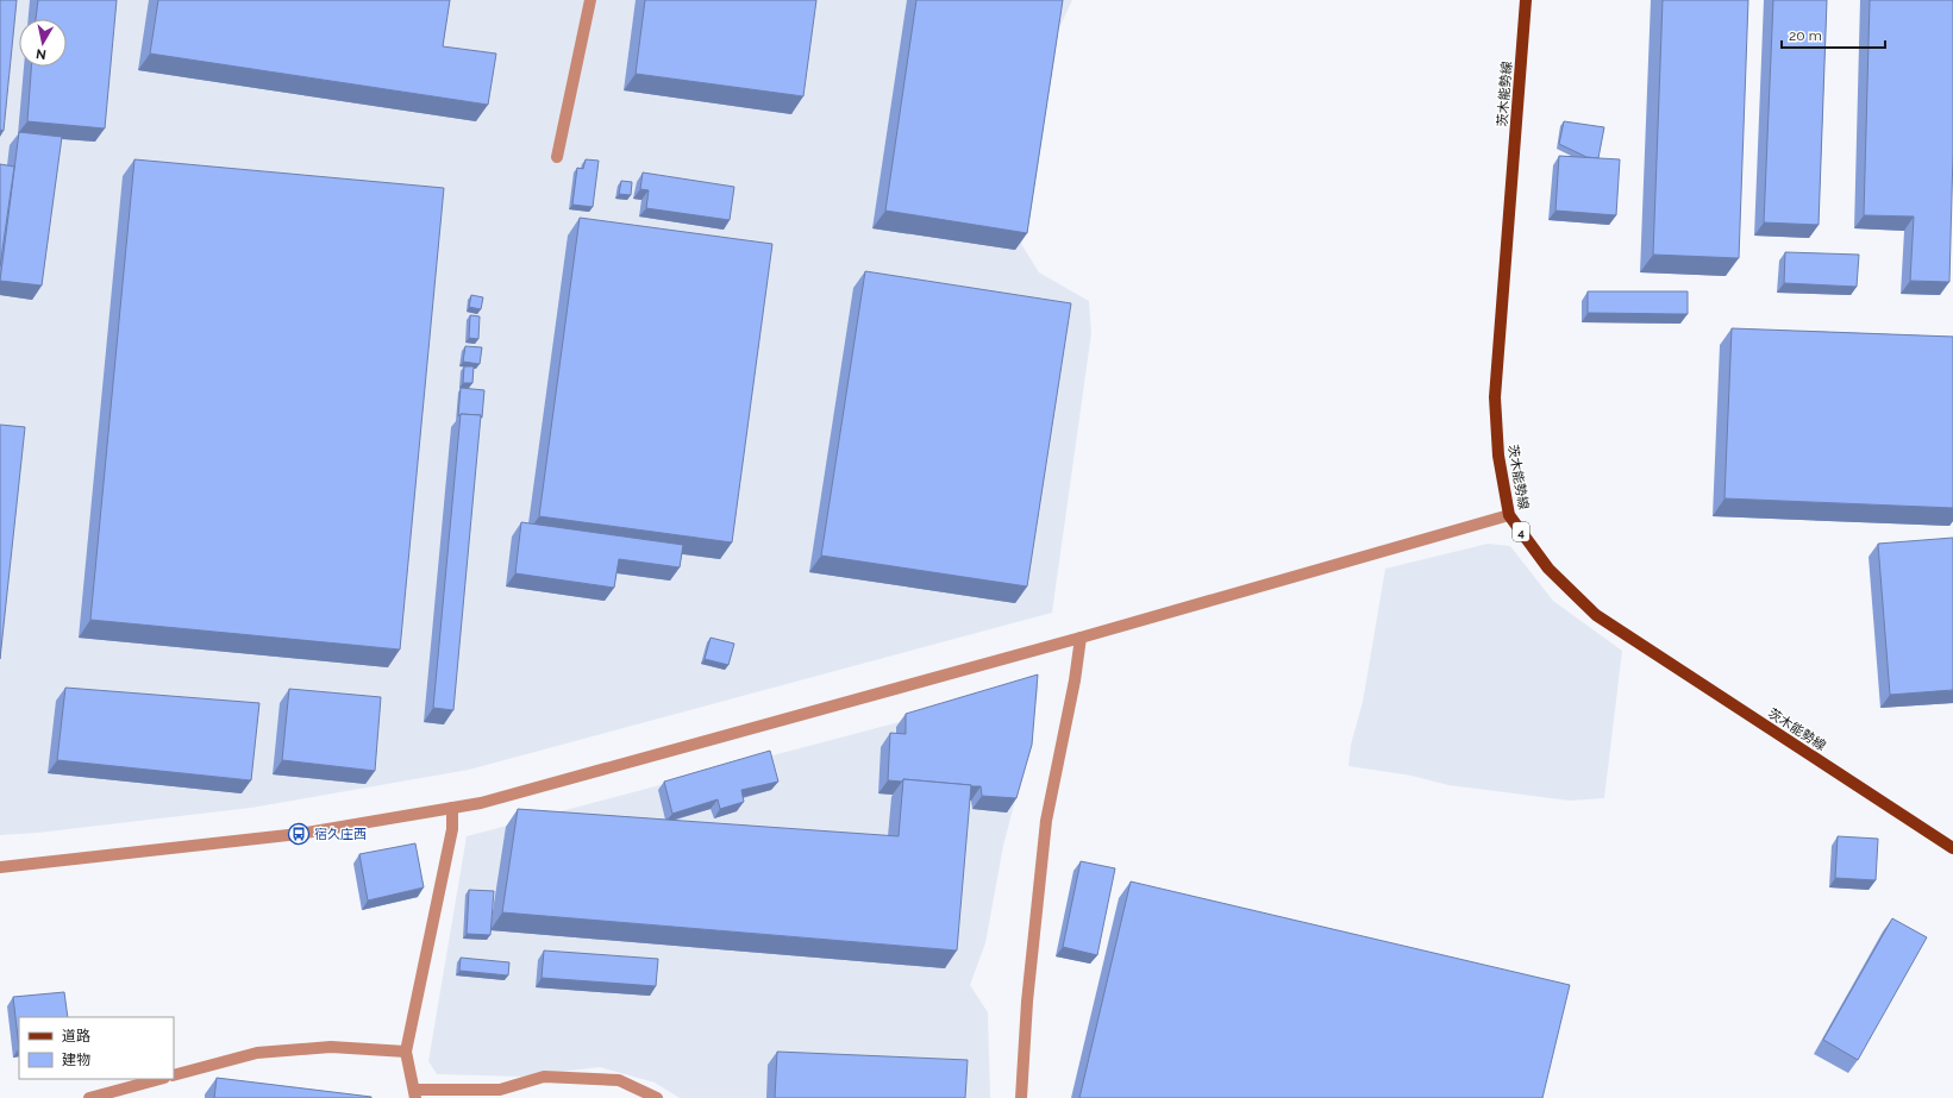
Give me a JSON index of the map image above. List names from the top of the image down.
{
  "streets": {
    "main road": ["茨木能勢線", "4"]
  },
  "places": {
    "bus stop": ["宿久庄西"]
  },
  "legend": ["道路", "建物"],
  "scale_bar": "20 m",
  "north": "bottom"
}
